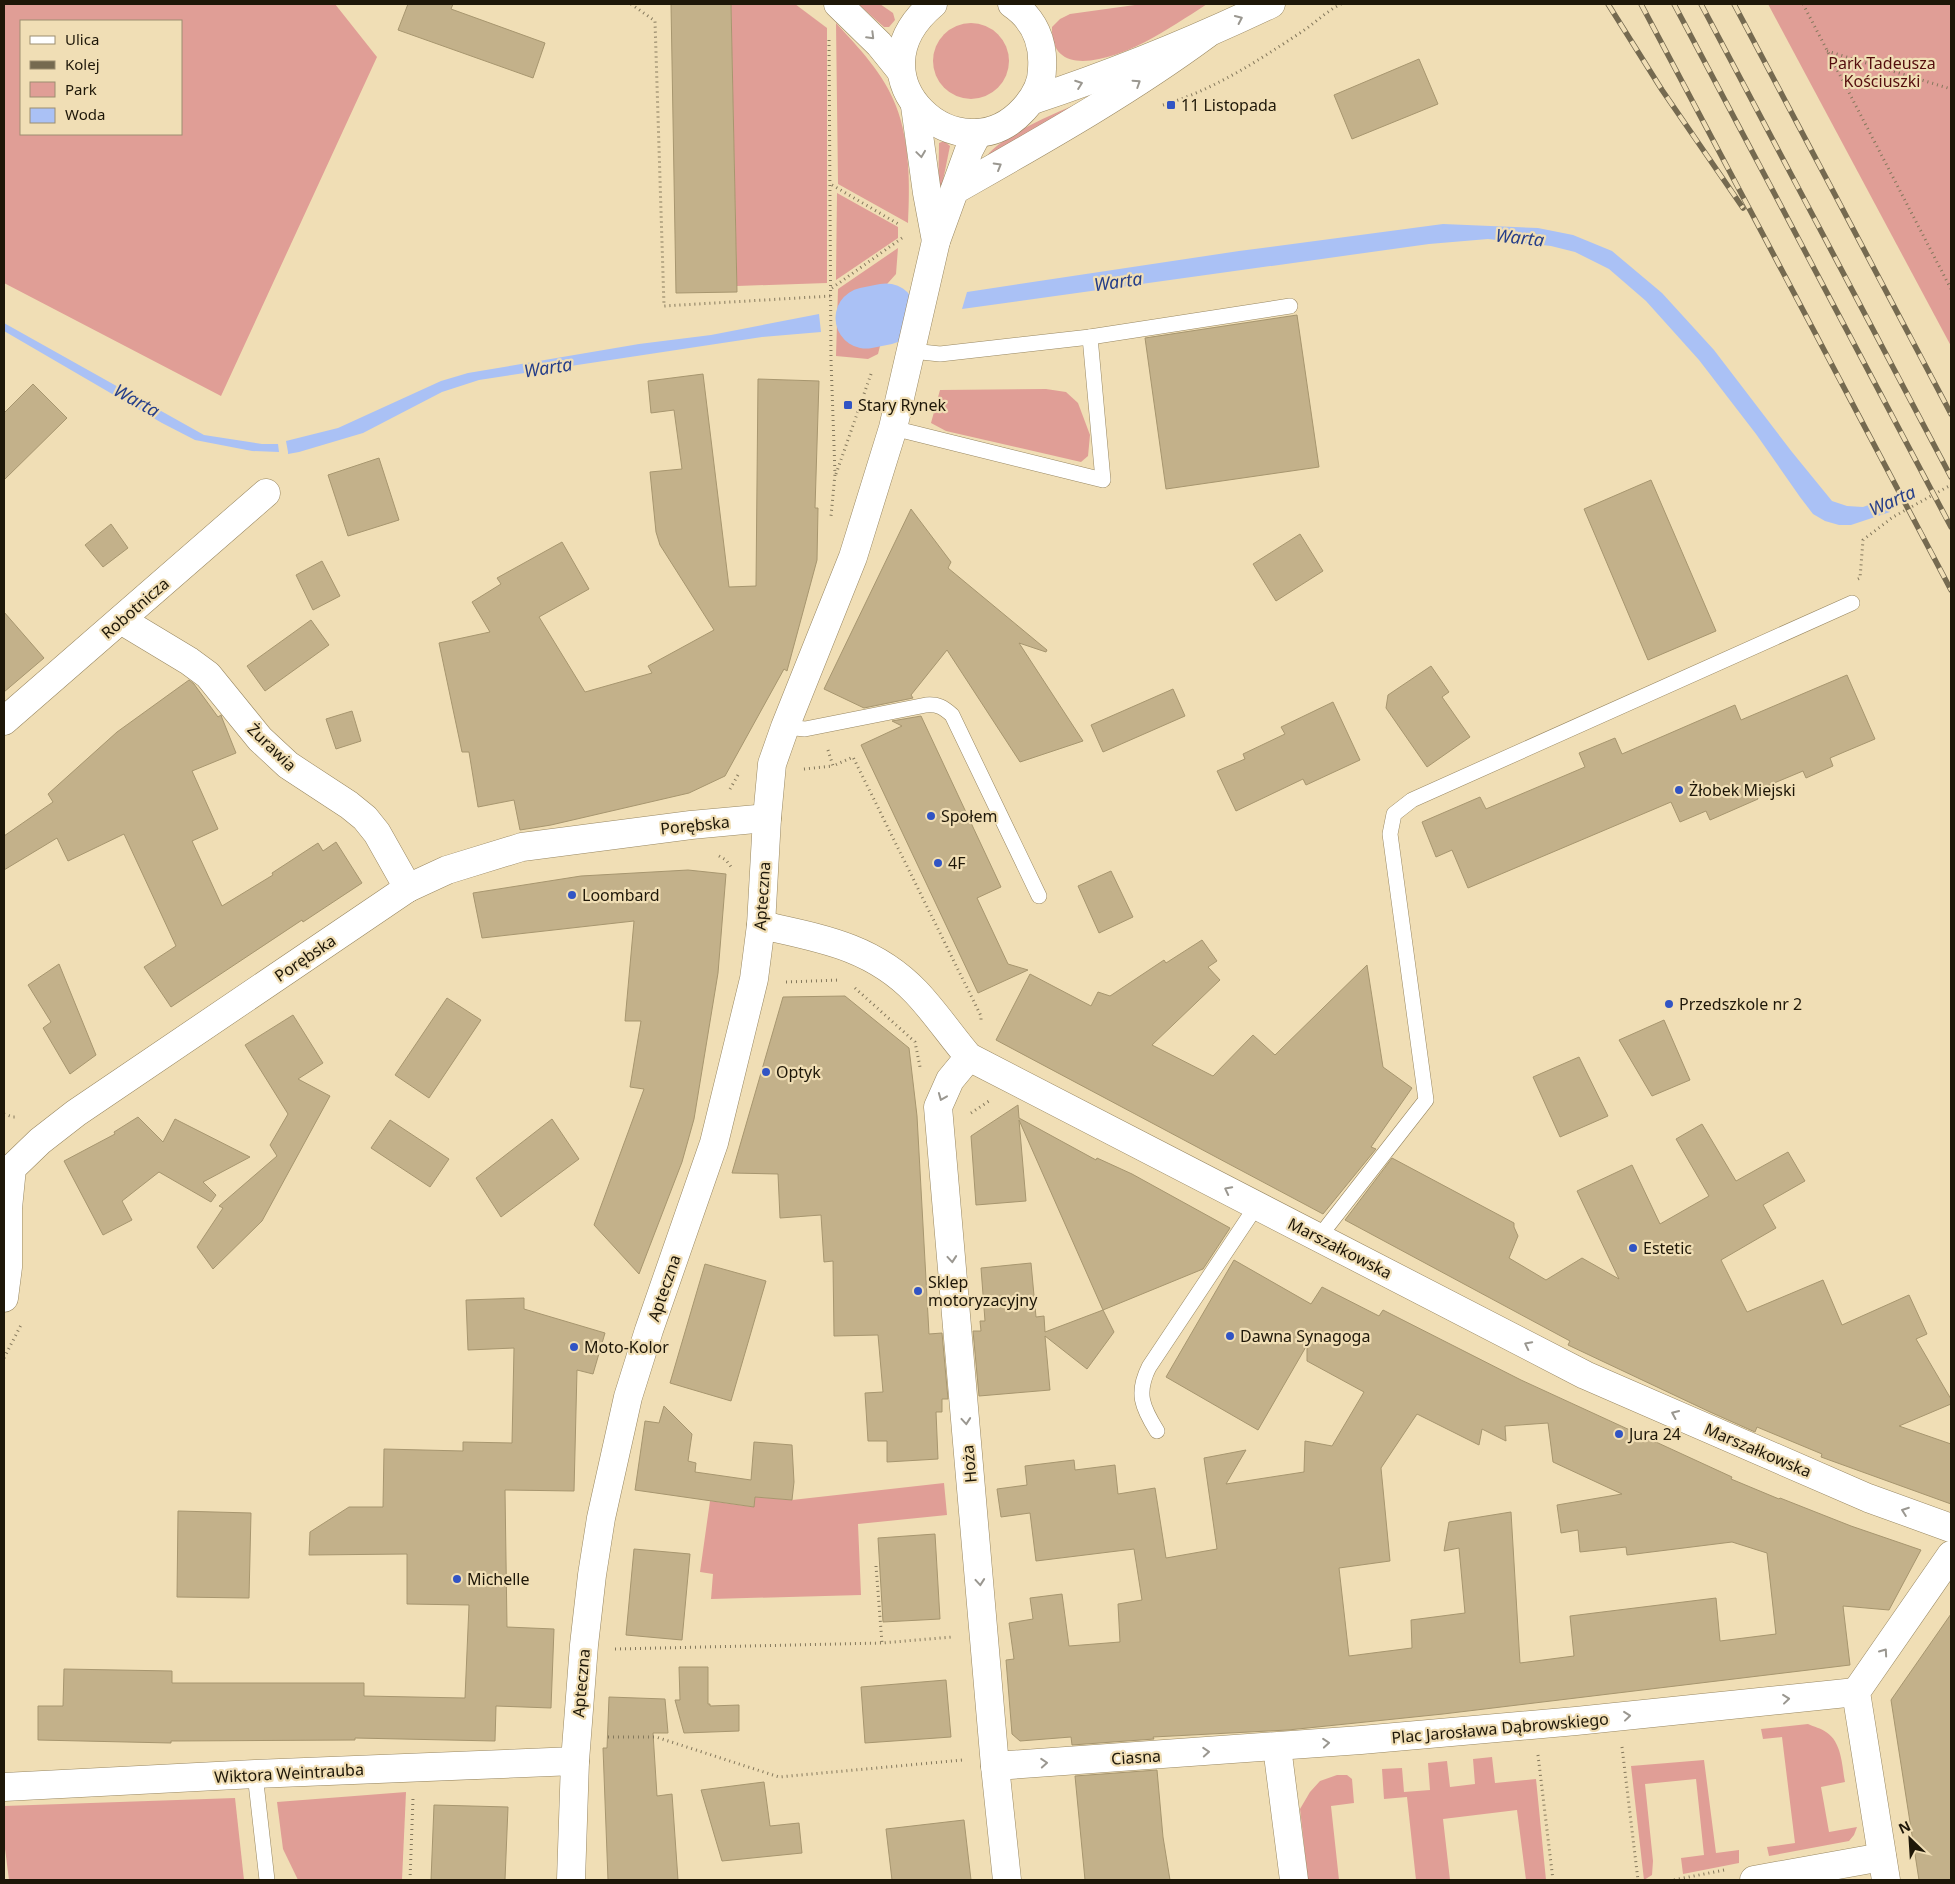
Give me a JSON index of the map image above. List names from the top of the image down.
{
  "streets": {
    "street": [
      "Robotnicza",
      "Żurawia",
      "Porębska",
      "Apteczna",
      "Marszałkowska",
      "Hoża",
      "Plac Jarosława Dąbrowskiego",
      "Ciasna",
      "Wiktora Weintrauba"
    ]
  },
  "crossings": [
    ["Robotnicza", "Żurawia"],
    ["Żurawia", "Porębska"],
    ["Porębska", "Apteczna"],
    ["Apteczna", "Marszałkowska"],
    ["Apteczna", "Wiktora Weintrauba"],
    ["Marszałkowska", "Hoża"],
    ["Hoża", "Ciasna"],
    ["Plac Jarosława Dąbrowskiego", "Ciasna"]
  ],
  "one_way": [
    "Marszałkowska",
    "Hoża",
    "Plac Jarosława Dąbrowskiego",
    "Ciasna"
  ],
  "water": ["Warta"],
  "parks": ["Park Tadeusza Kościuszki"],
  "places": {
    "transit": ["11 Listopada", "Stary Rynek"],
    "other": [
      "Żłobek Miejski",
      "Społem",
      "4F",
      "Loombard",
      "Przedszkole nr 2",
      "Optyk",
      "Estetic",
      "Sklep motoryzacyjny",
      "Dawna Synagoga",
      "Moto-Kolor",
      "Jura 24",
      "Michelle"
    ]
  },
  "legend": [
    "Ulica",
    "Kolej",
    "Park",
    "Woda"
  ],
  "north": "top left"
}
